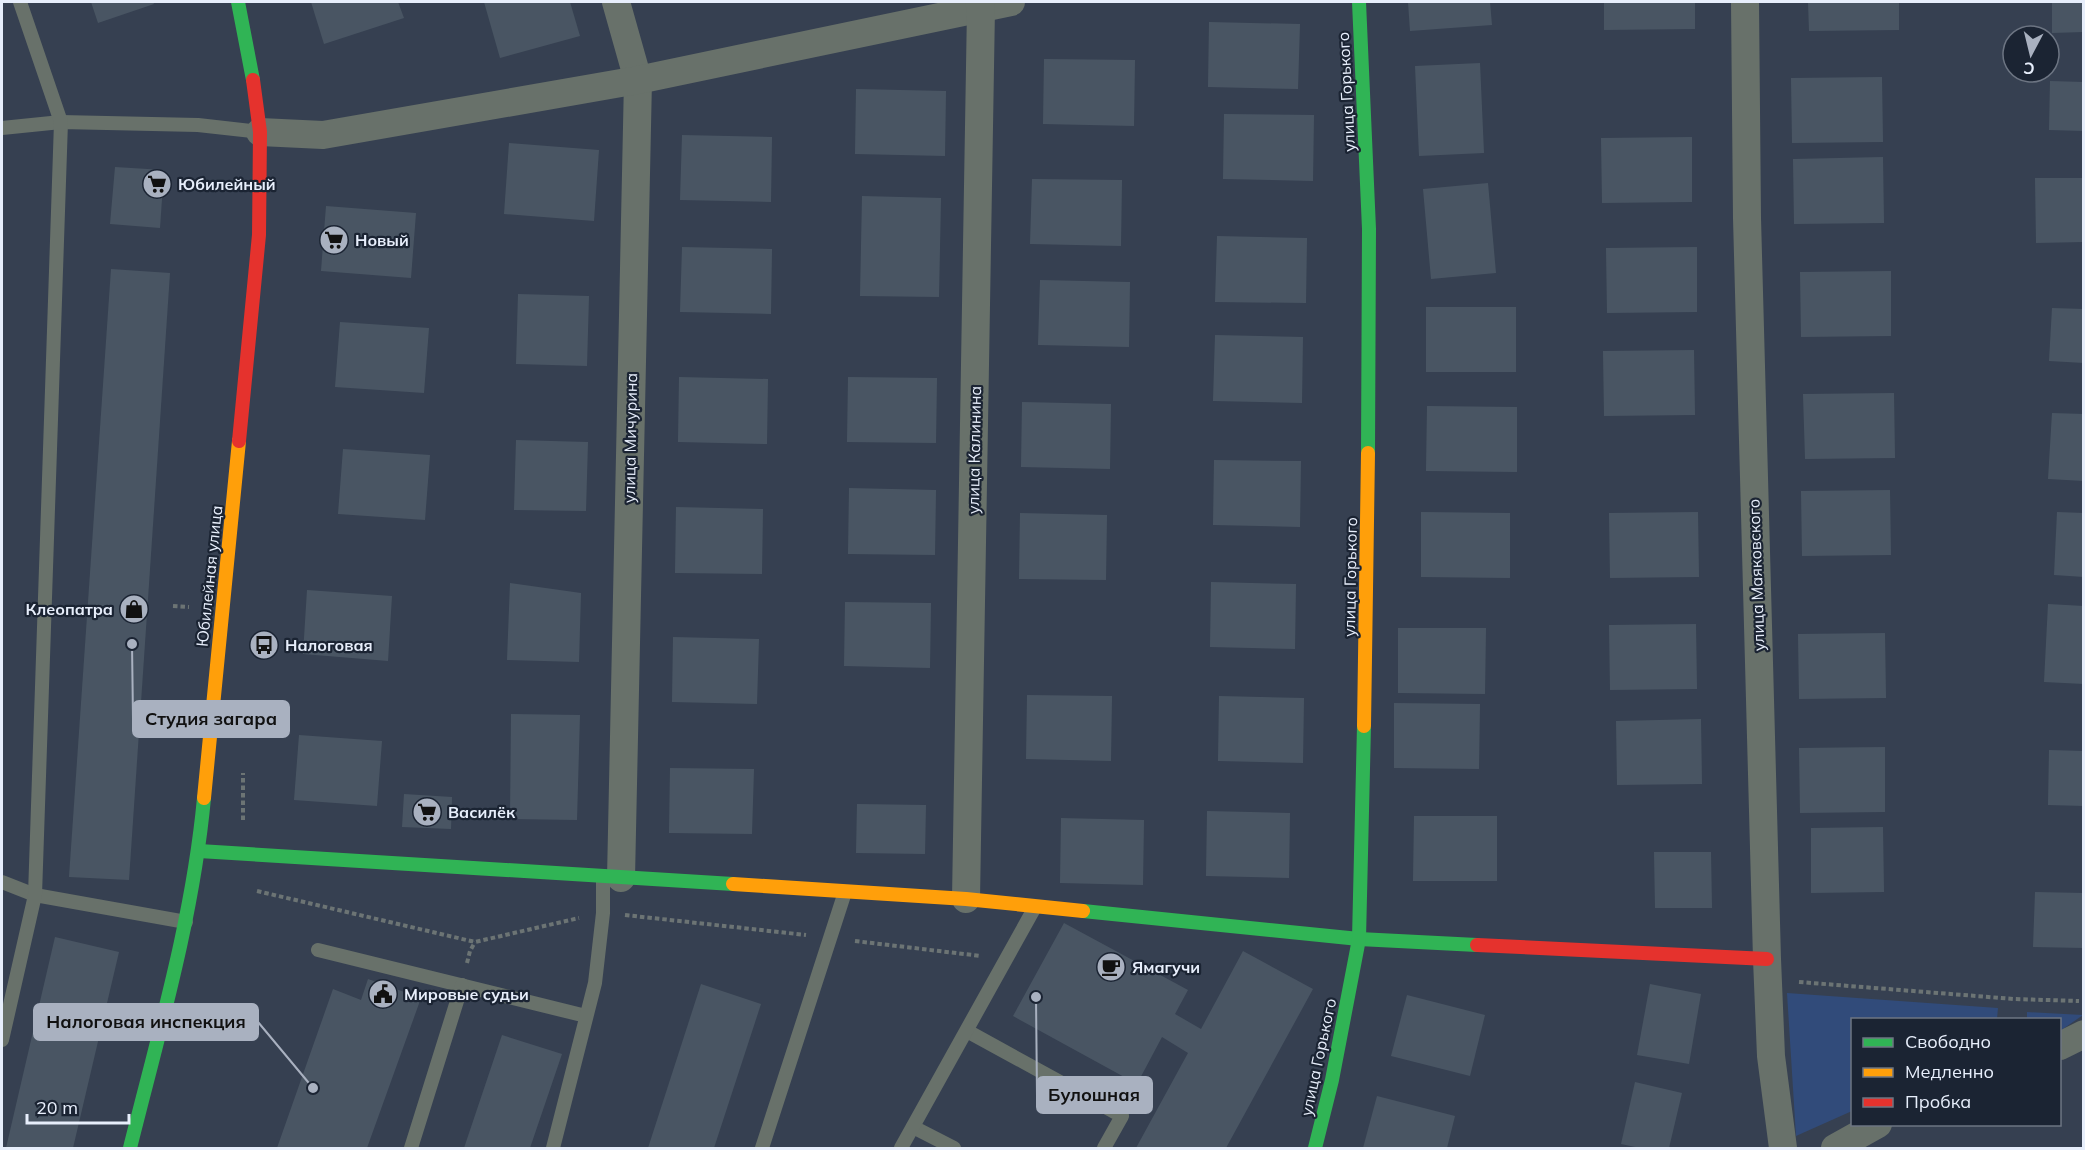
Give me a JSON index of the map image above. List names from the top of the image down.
{
  "streets": {
    "street": [
      "улица Горького",
      "улица Мичурина",
      "улица Калинина",
      "улица Маяковского",
      "Юбилейная улица"
    ]
  },
  "places": {
    "supermarket": ["Юбилейный", "Новый", "Василёк"],
    "shop": ["Клеопатра"],
    "other": ["Студия загара", "Булошная", "Налоговая инспекция"],
    "bus stop": ["Налоговая"],
    "cafe": ["Ямагучи"],
    "public building": ["Мировые судьи"]
  },
  "legend": ["Свободно", "Медленно", "Пробка"],
  "scale_bar": "20 m",
  "north": "bottom"
}
